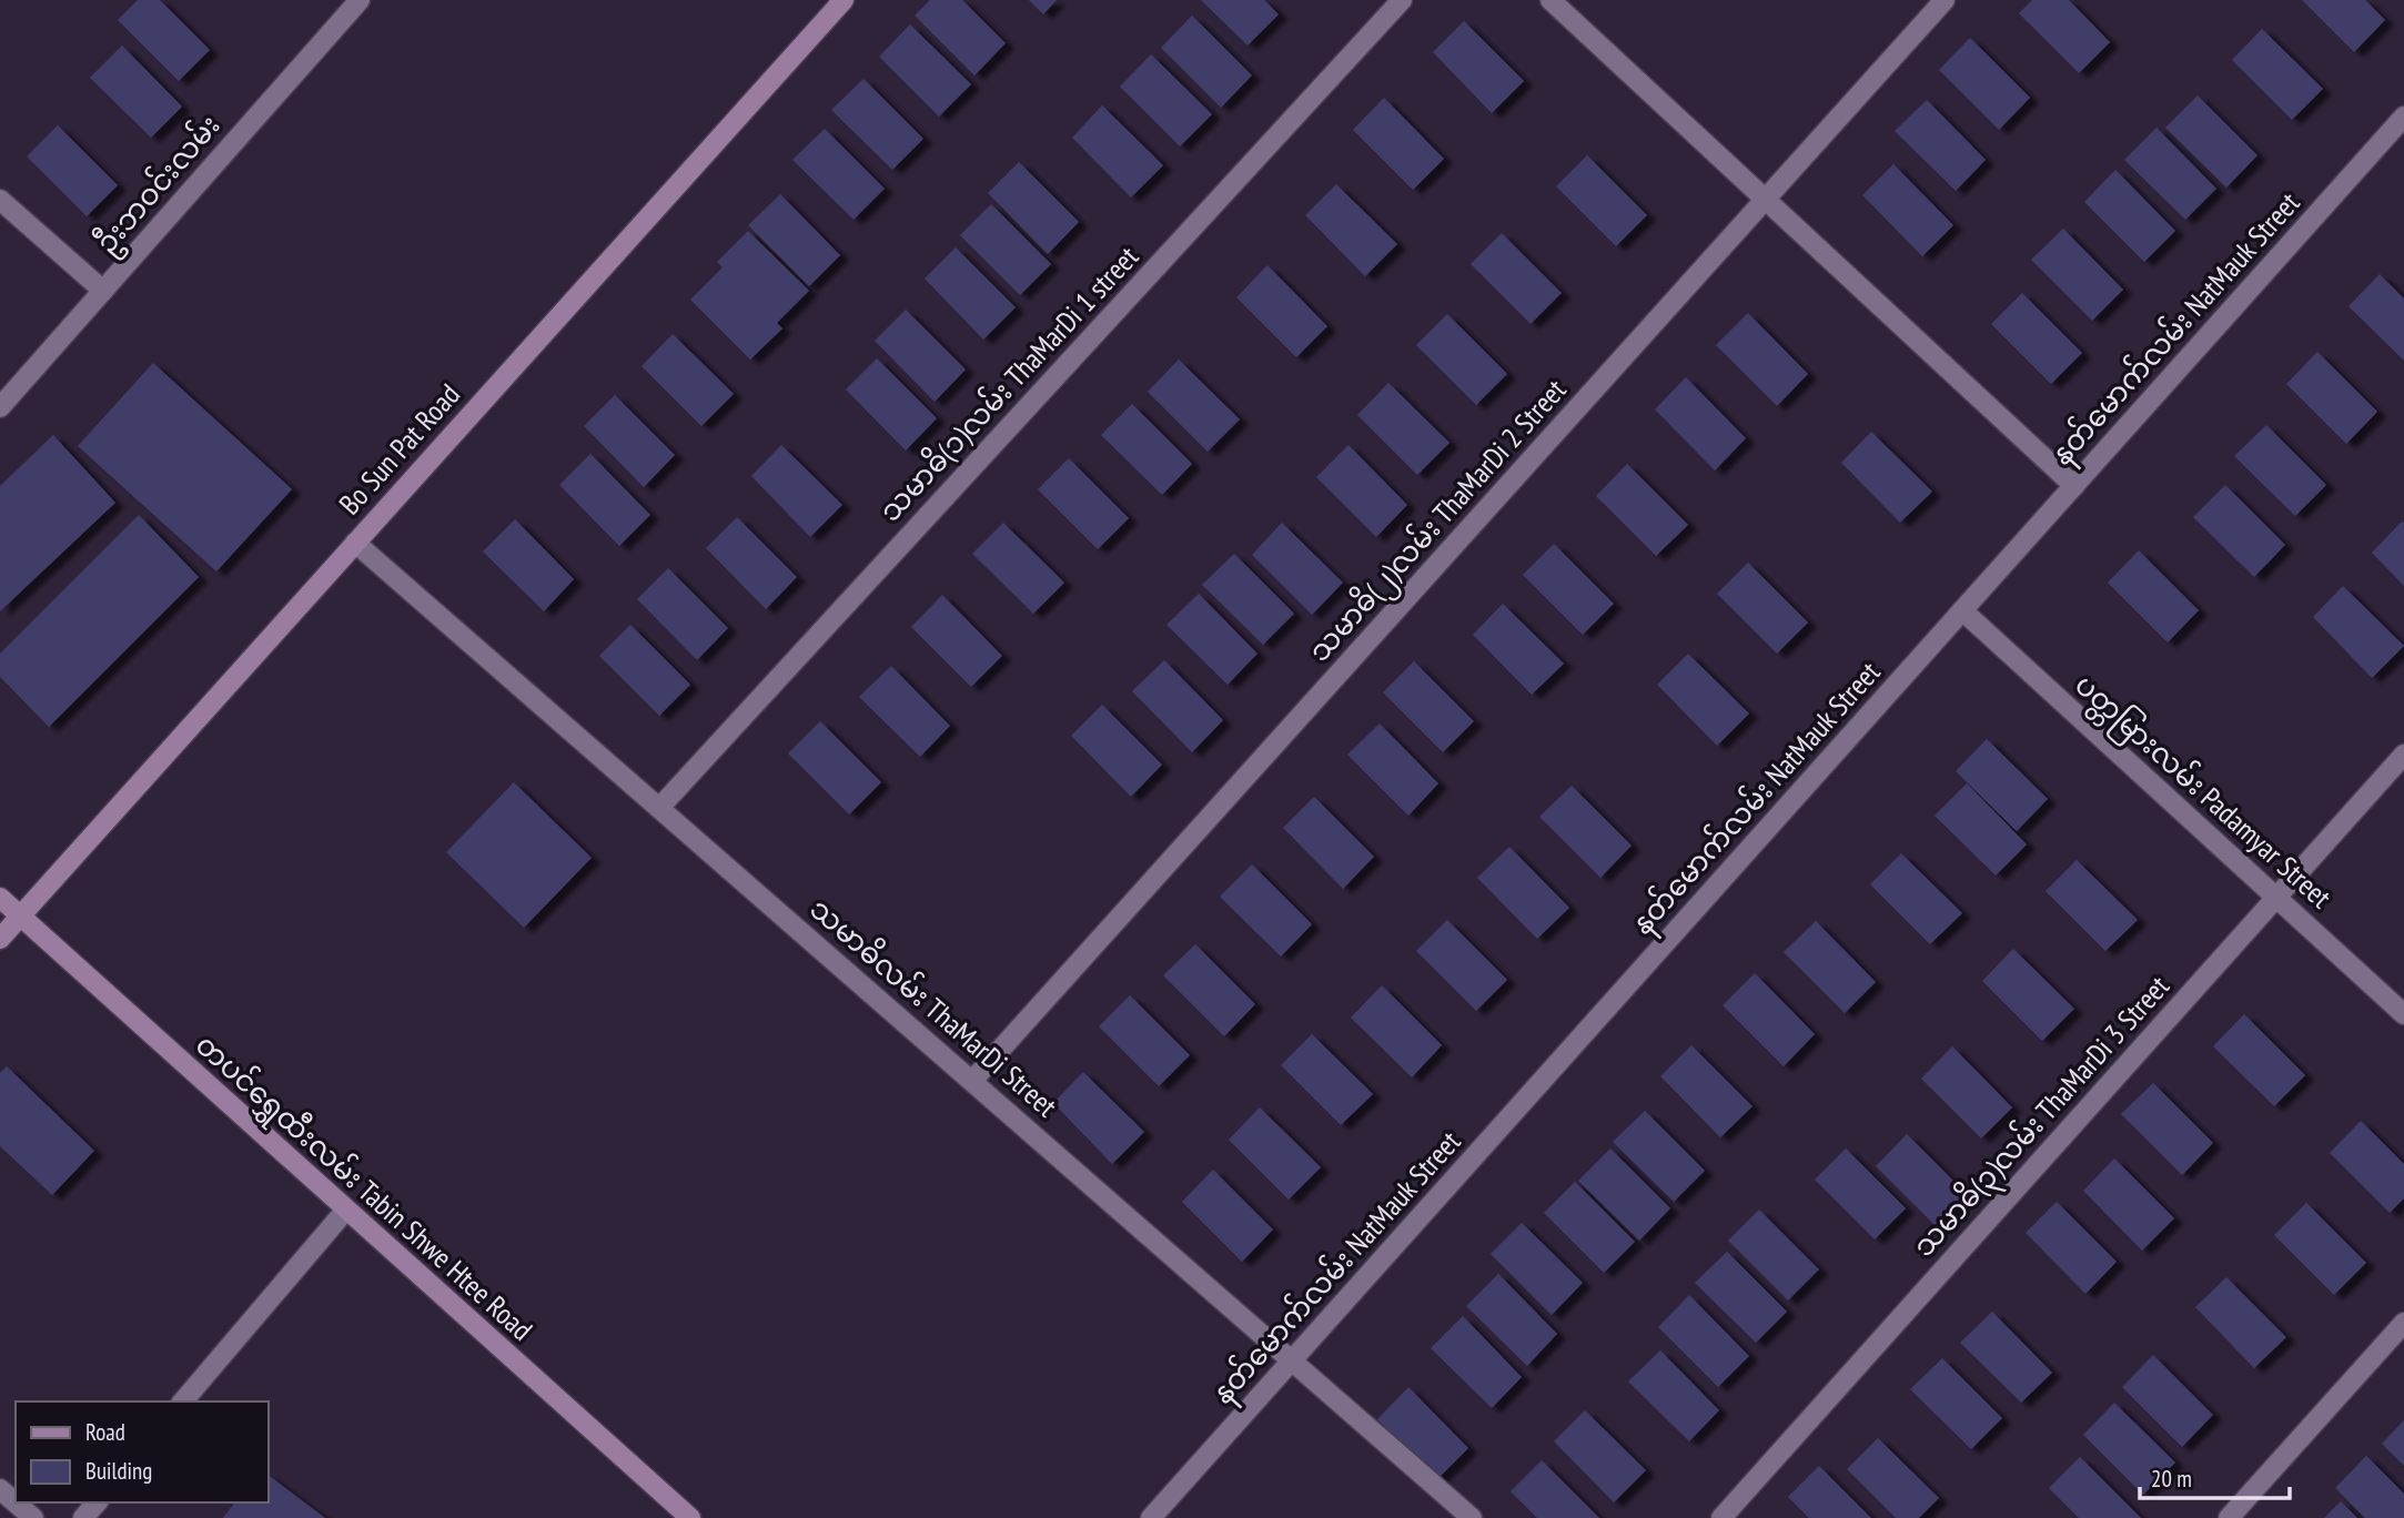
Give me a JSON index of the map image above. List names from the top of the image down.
{
  "streets": {
    "street": [
      "ဦးဘဝင်းလမ်း",
      "နတ်မောက်လမ်း NatMauk Street",
      "သမာဓိ(၁)လမ်း ThaMarDi 1 street",
      "Bo Sun Pat Road",
      "သမာဓိ(၂)လမ်း ThaMarDi 2 Street",
      "ပတ္တမြားလမ်း Padamyar Street",
      "သမာဓိလမ်း ThaMarDi Street",
      "သမာဓိ(၃)လမ်း ThaMarDi 3 Street",
      "တပင်ရွှေထီးလမ်း Tabin Shwe Htee Road"
    ]
  },
  "crossings": [
    ["နတ်မောက်လမ်း NatMauk Street", "ပတ္တမြားလမ်း Padamyar Street"],
    ["နတ်မောက်လမ်း NatMauk Street", "သမာဓိလမ်း ThaMarDi Street"],
    ["သမာဓိ(၁)လမ်း ThaMarDi 1 street", "သမာဓိလမ်း ThaMarDi Street"],
    ["Bo Sun Pat Road", "သမာဓိလမ်း ThaMarDi Street"],
    ["Bo Sun Pat Road", "တပင်ရွှေထီးလမ်း Tabin Shwe Htee Road"],
    ["သမာဓိ(၂)လမ်း ThaMarDi 2 Street", "သမာဓိလမ်း ThaMarDi Street"],
    ["ပတ္တမြားလမ်း Padamyar Street", "သမာဓိ(၃)လမ်း ThaMarDi 3 Street"]
  ],
  "legend": ["Road", "Building"],
  "scale_bar": "20 m"
}
